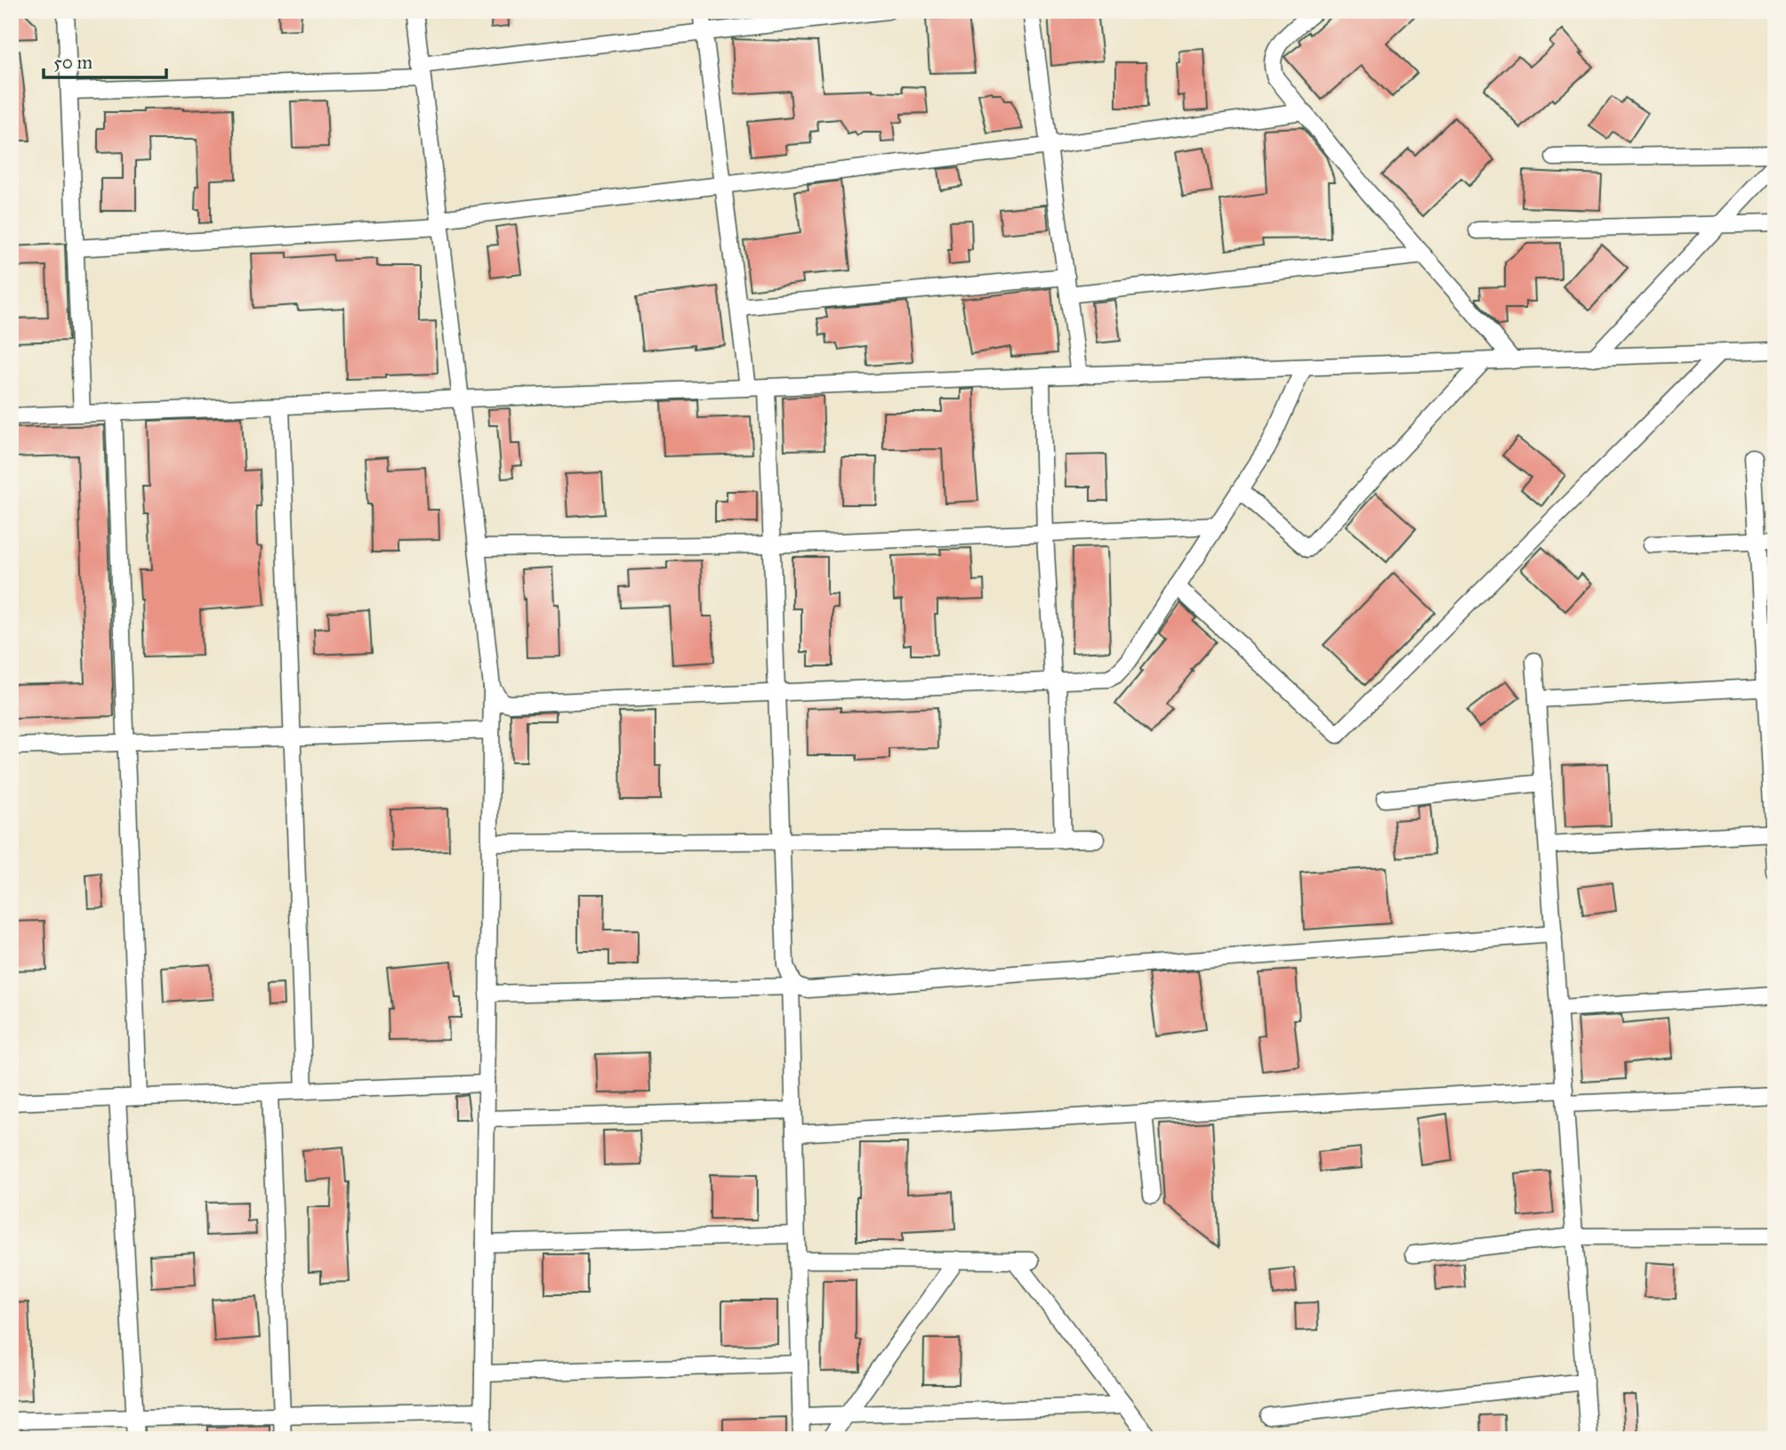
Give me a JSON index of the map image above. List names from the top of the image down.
{
  "scale_bar": "50 m"
}
